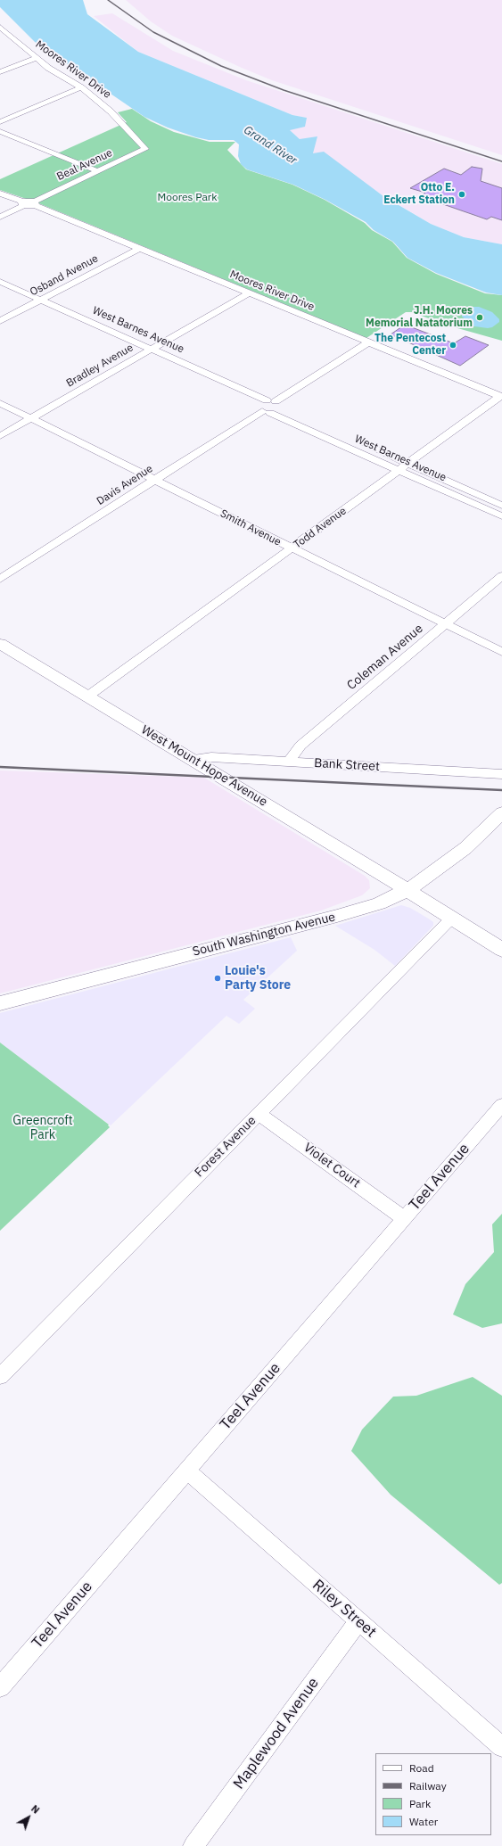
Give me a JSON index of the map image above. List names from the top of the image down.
{
  "streets": {
    "street": [
      "Moores River Drive",
      "Beal Avenue",
      "Osband Avenue",
      "West Barnes Avenue",
      "Bradley Avenue",
      "Davis Avenue",
      "Smith Avenue",
      "Todd Avenue",
      "Coleman Avenue",
      "Bank Street",
      "West Mount Hope Avenue",
      "South Washington Avenue",
      "Forest Avenue",
      "Violet Court",
      "Teel Avenue",
      "Riley Street",
      "Maplewood Avenue"
    ]
  },
  "crossings": [
    ["Moores River Drive", "Beal Avenue"],
    ["Moores River Drive", "Osband Avenue"],
    ["Moores River Drive", "Bradley Avenue"],
    ["Moores River Drive", "Todd Avenue"],
    ["Osband Avenue", "West Barnes Avenue"],
    ["West Barnes Avenue", "Bradley Avenue"],
    ["West Barnes Avenue", "Davis Avenue"],
    ["West Barnes Avenue", "Todd Avenue"],
    ["Bradley Avenue", "Smith Avenue"],
    ["Davis Avenue", "Smith Avenue"],
    ["Smith Avenue", "Todd Avenue"],
    ["Smith Avenue", "Coleman Avenue"],
    ["Todd Avenue", "West Mount Hope Avenue"],
    ["Coleman Avenue", "Bank Street"],
    ["Bank Street", "West Mount Hope Avenue"],
    ["West Mount Hope Avenue", "South Washington Avenue"],
    ["West Mount Hope Avenue", "Forest Avenue"],
    ["Forest Avenue", "Violet Court"],
    ["Violet Court", "Teel Avenue"],
    ["Teel Avenue", "Riley Street"],
    ["Riley Street", "Maplewood Avenue"]
  ],
  "water": ["Grand River"],
  "parks": ["Moores Park", "Greencroft Park"],
  "places": [
    "Otto E. Eckert Station",
    "J.H. Moores Memorial Natatorium",
    "The Pentecost Center",
    "Louie's Party Store"
  ],
  "legend": [
    "Road",
    "Railway",
    "Park",
    "Water"
  ],
  "north": "top right"
}
